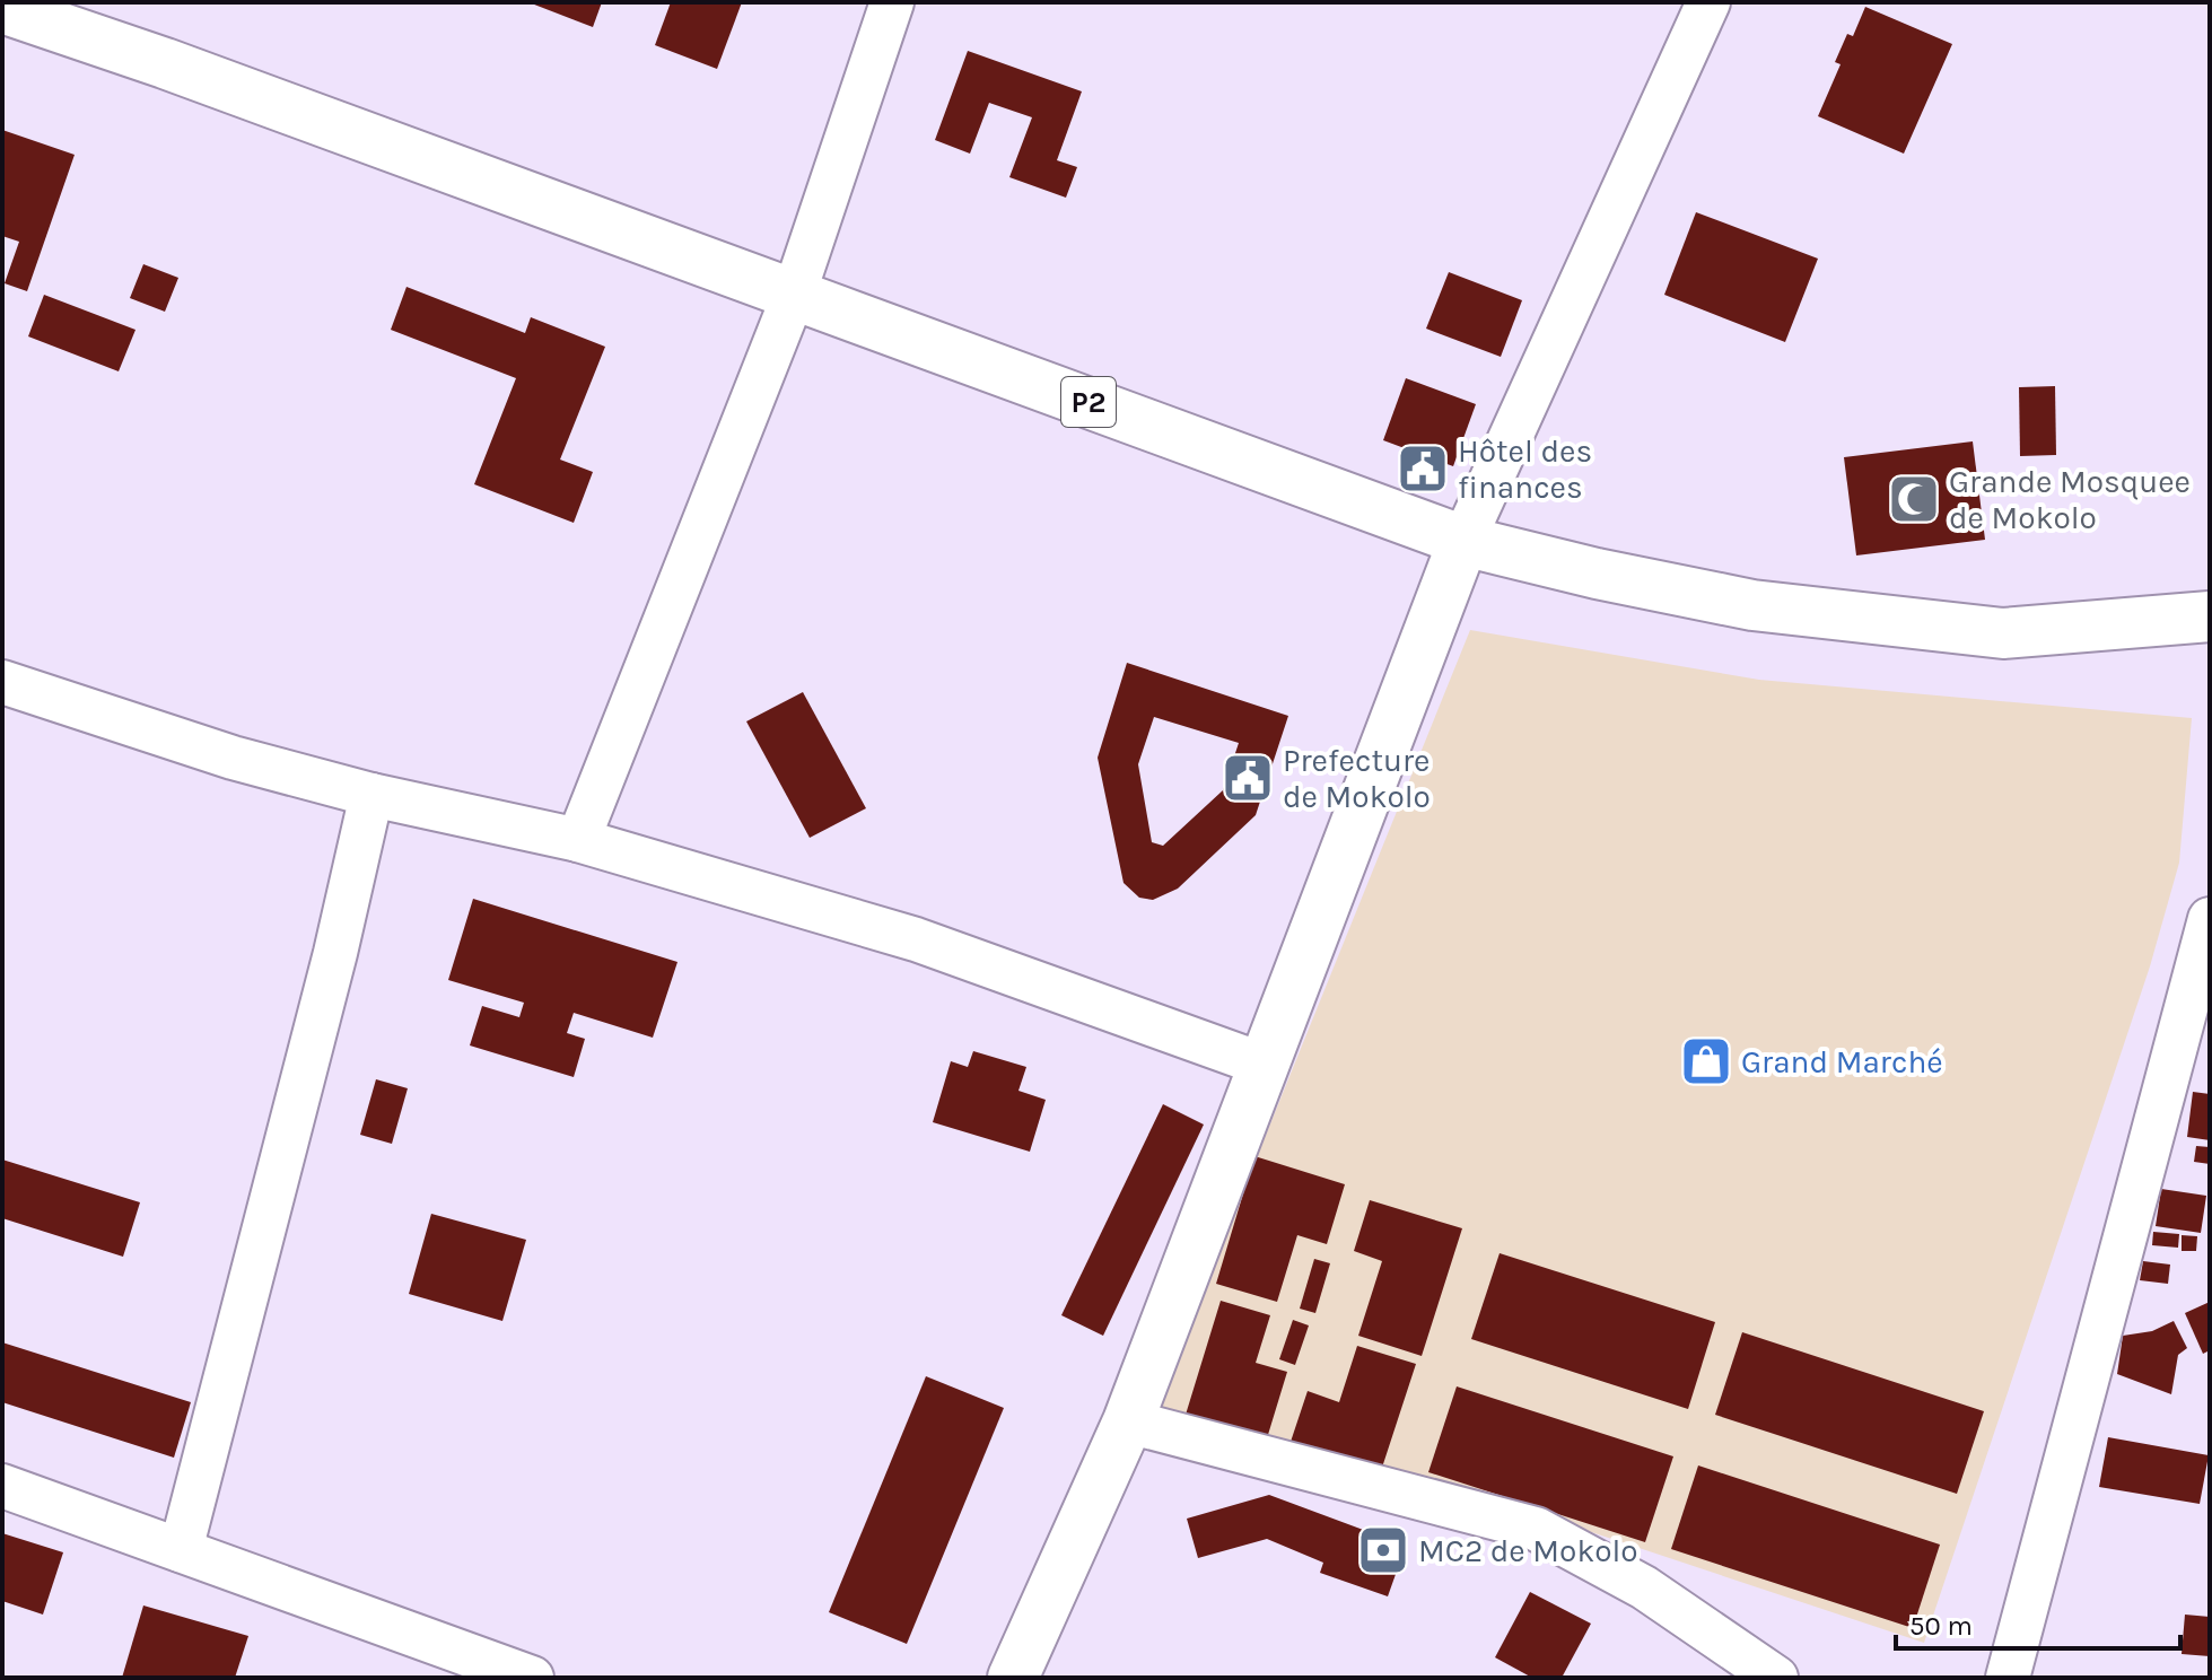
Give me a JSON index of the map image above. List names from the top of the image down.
{
  "streets": {
    "main road": ["P2"]
  },
  "places": {
    "public building": ["Hôtel des finances", "Prefecture de Mokolo"],
    "mosque": ["Grande Mosquee de Mokolo"],
    "shop": ["Grand Marché"],
    "bank": ["MC2 de Mokolo"]
  },
  "scale_bar": "50 m"
}
